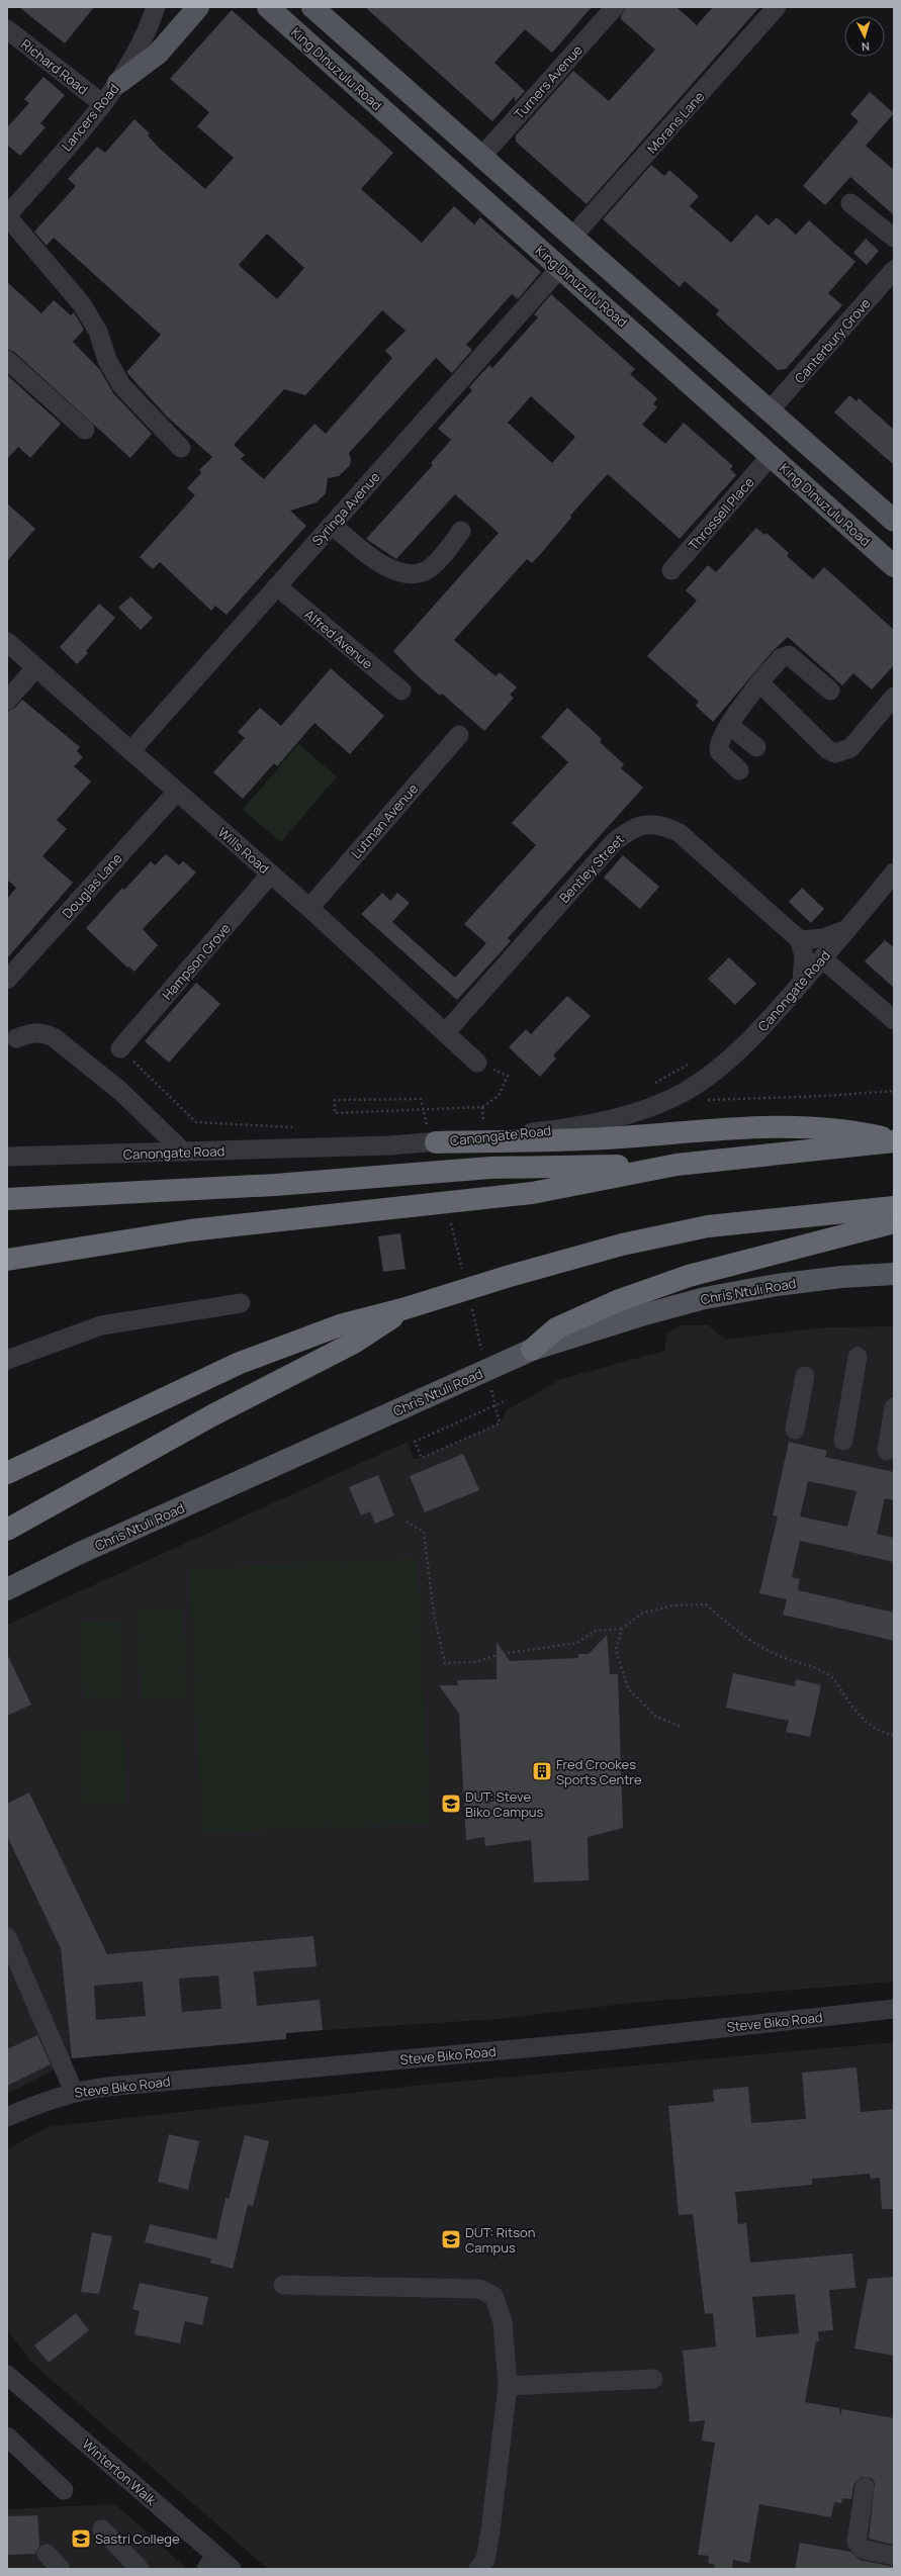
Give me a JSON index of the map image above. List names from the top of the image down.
{
  "streets": {
    "main road": ["King Dinuzulu Road", "Chris Ntuli Road"],
    "street": [
      "Richard Road",
      "Turners Avenue",
      "Lancers Road",
      "Morans Lane",
      "Canterbury Grove",
      "Syringa Avenue",
      "Throssell Place",
      "Alfred Avenue",
      "Lutman Avenue",
      "Wills Road",
      "Bentley Street",
      "Douglas Lane",
      "Hampson Grove",
      "Canongate Road",
      "Steve Biko Road",
      "Winterton Walk"
    ]
  },
  "crossings": [
    ["Richard Road", "Lancers Road"],
    ["King Dinuzulu Road", "Syringa Avenue"],
    ["King Dinuzulu Road", "Throssell Place"],
    ["Syringa Avenue", "Alfred Avenue"],
    ["Syringa Avenue", "Wills Road"],
    ["Lutman Avenue", "Wills Road"],
    ["Wills Road", "Bentley Street"],
    ["Wills Road", "Douglas Lane"],
    ["Wills Road", "Hampson Grove"]
  ],
  "places": {
    "building": ["Fred Crookes Sports Centre"],
    "school or university": ["DUT: Steve Biko Campus", "DUT: Ritson Campus", "Sastri College"]
  },
  "north": "bottom"
}
